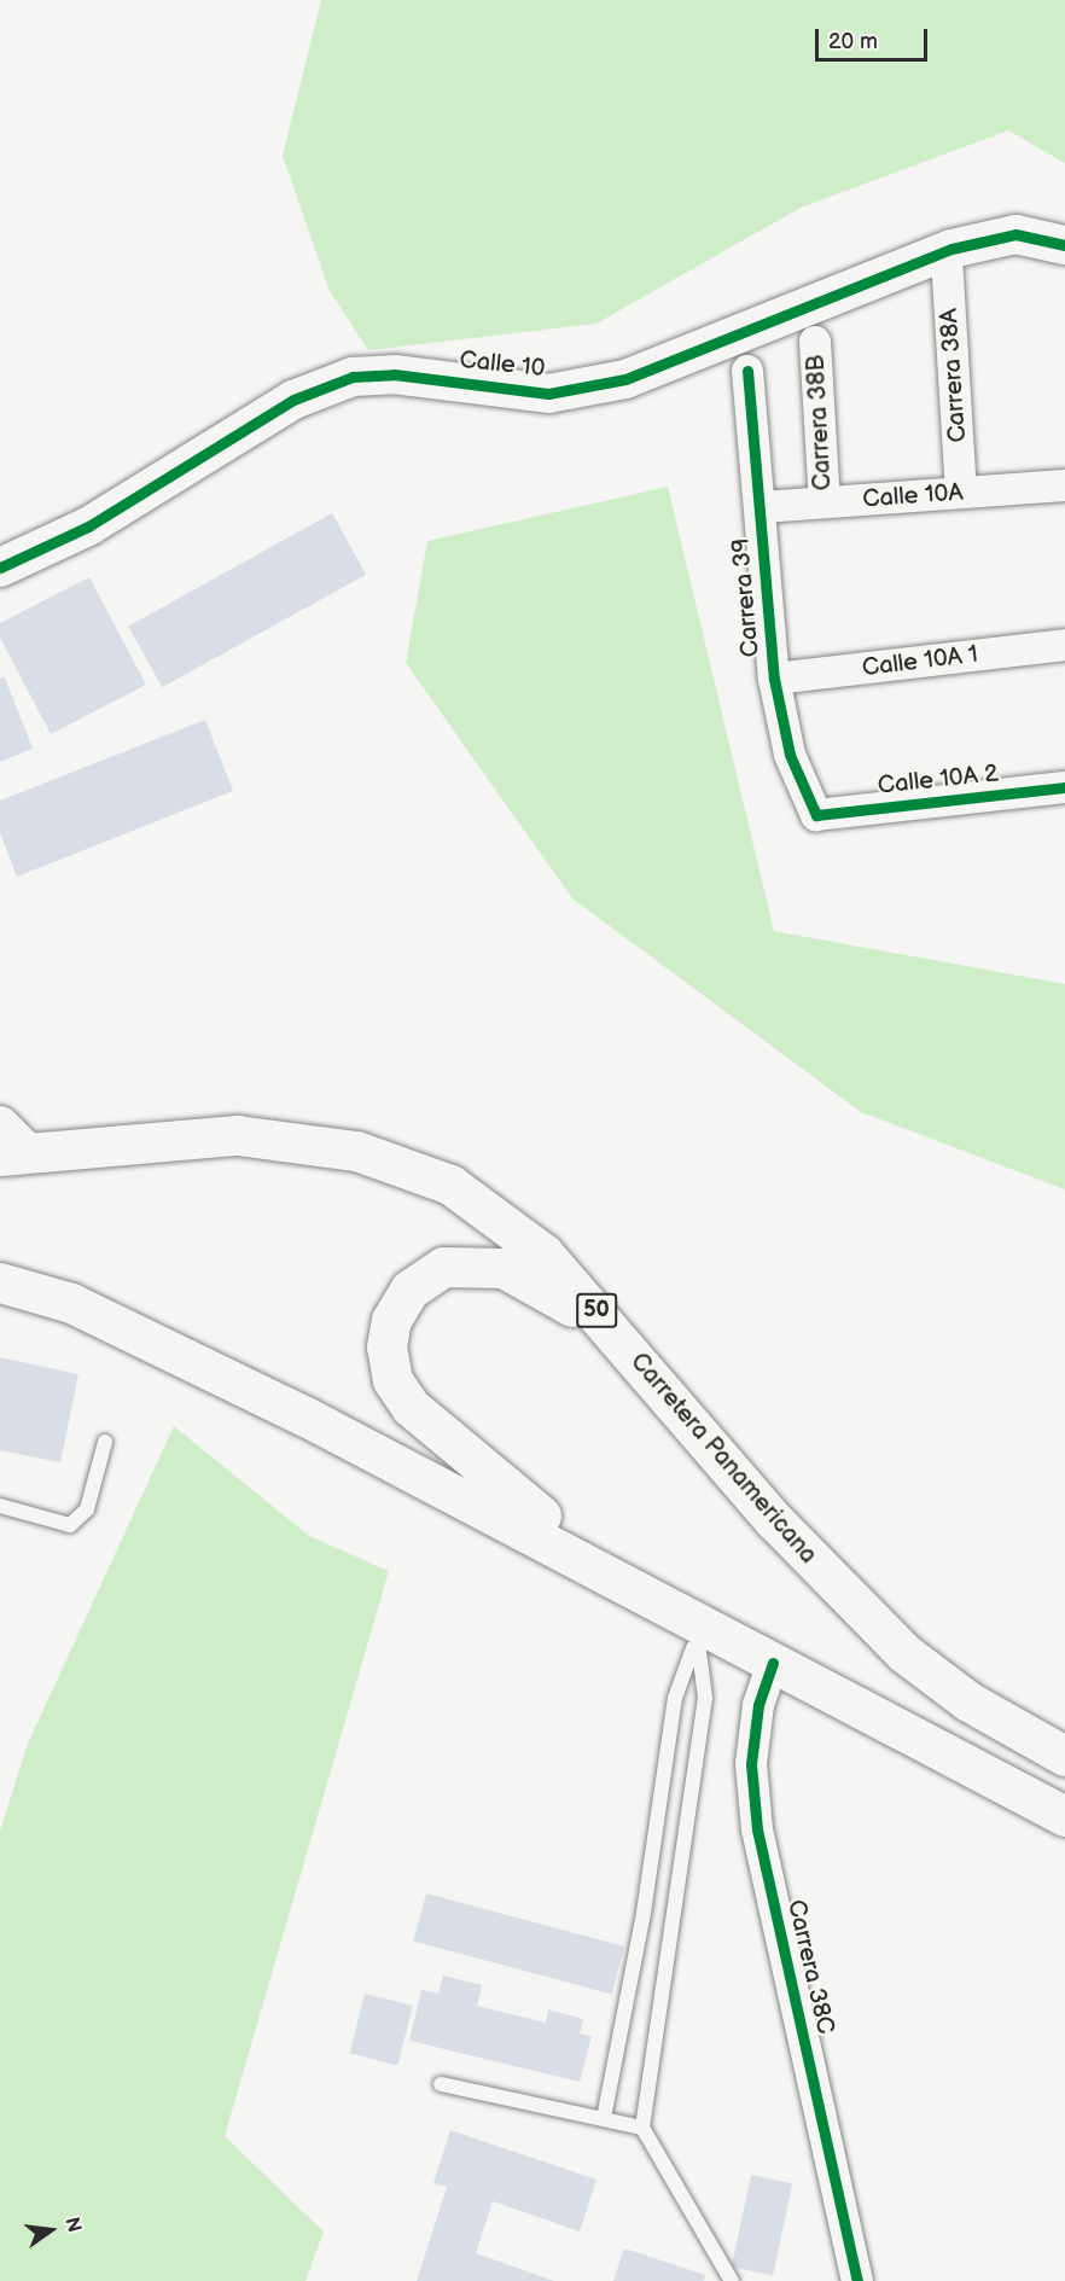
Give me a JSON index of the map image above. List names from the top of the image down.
{
  "streets": {
    "highway": ["50", "Carretera Panamericana"],
    "street": [
      "Calle 10",
      "Carrera 38A",
      "Carrera 38B",
      "Calle 10A",
      "Carrera 39",
      "Calle 10A 1",
      "Calle 10A 2",
      "Carrera 38C"
    ]
  },
  "crossings": [
    ["Carrera 38A", "Calle 10A"],
    ["Carrera 38B", "Calle 10A"],
    ["Calle 10A", "Carrera 39"],
    ["Carrera 39", "Calle 10A 1"],
    ["Carrera 39", "Calle 10A 2"]
  ],
  "scale_bar": "20 m",
  "north": "right"
}
